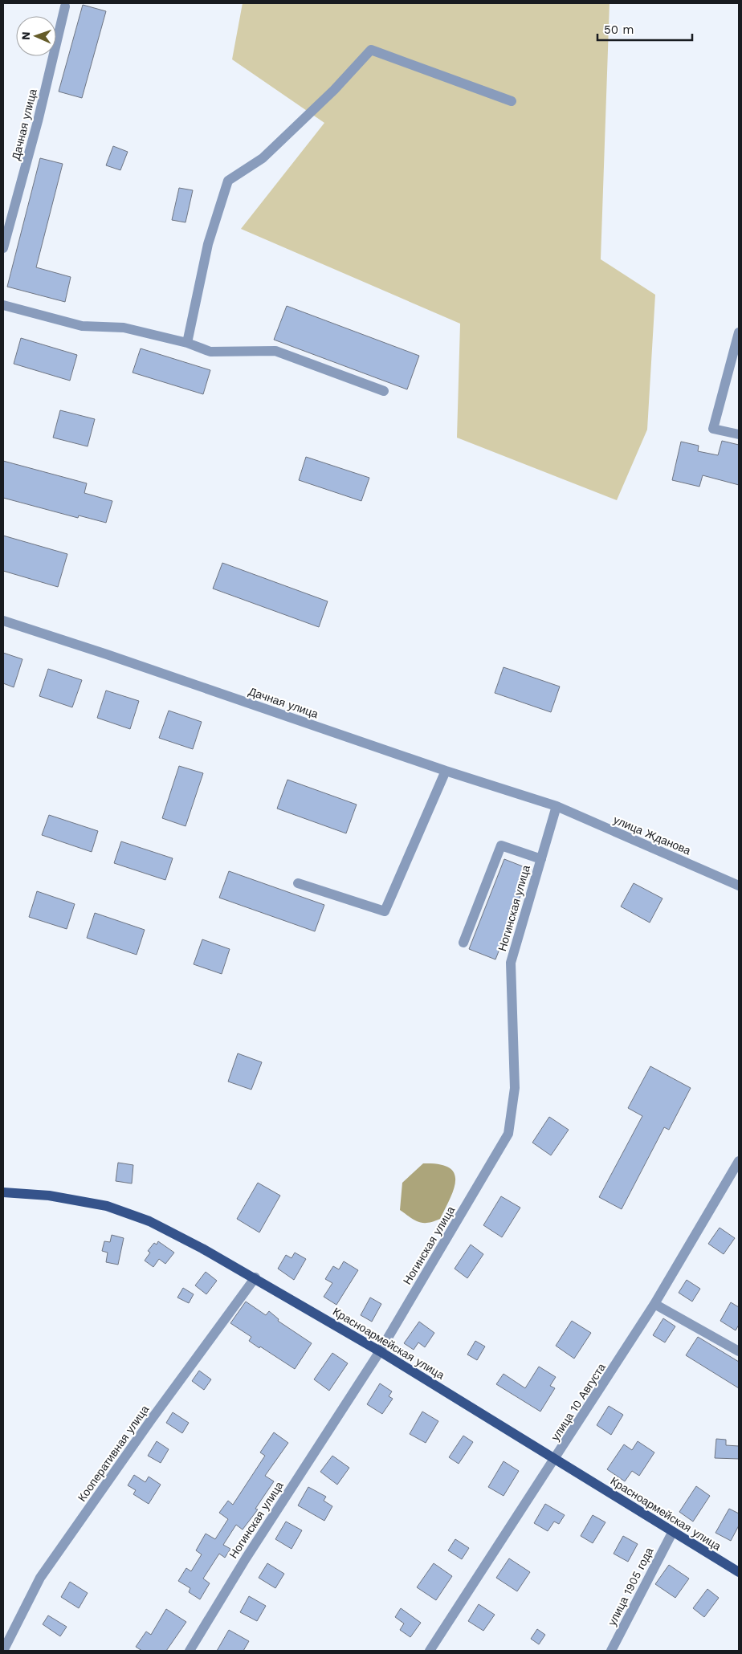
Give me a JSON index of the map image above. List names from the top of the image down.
{
  "streets": {
    "main road": ["Красноармейская улица"],
    "street": [
      "Дачная улица",
      "улица Жданова",
      "Ногинская улица",
      "улица 10 Августа",
      "Кооперативная улица",
      "улица 1905 года"
    ]
  },
  "crossings": [
    ["Дачная улица", "улица Жданова"],
    ["Дачная улица", "Ногинская улица"],
    ["улица Жданова", "Ногинская улица"],
    ["Ногинская улица", "Красноармейская улица"],
    ["Красноармейская улица", "улица 10 Августа"],
    ["Красноармейская улица", "Кооперативная улица"],
    ["Красноармейская улица", "улица 1905 года"]
  ],
  "scale_bar": "50 m",
  "north": "left"
}
